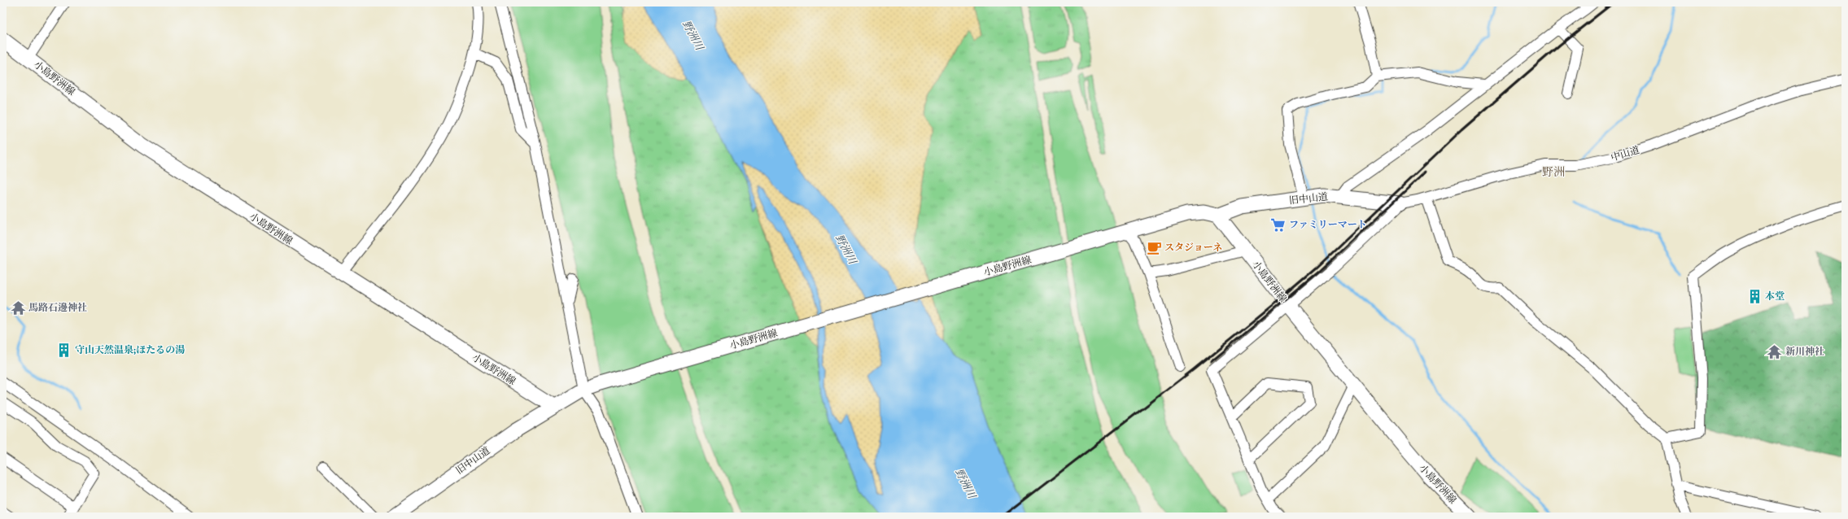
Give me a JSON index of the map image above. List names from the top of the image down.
{
  "streets": {
    "main road": ["小島野洲線", "旧中山道"],
    "street": ["中山道"]
  },
  "crossings": [
    ["小島野洲線", "旧中山道"],
    ["中山道", "旧中山道"]
  ],
  "districts": ["野洲"],
  "water": ["野洲川"],
  "places": {
    "supermarket": ["ファミリーマート"],
    "cafe": ["スタジョーネ"],
    "building": ["本堂", "守山天然温泉;ほたるの湯"],
    "temple": ["馬路石邊神社", "新川神社"]
  }
}
